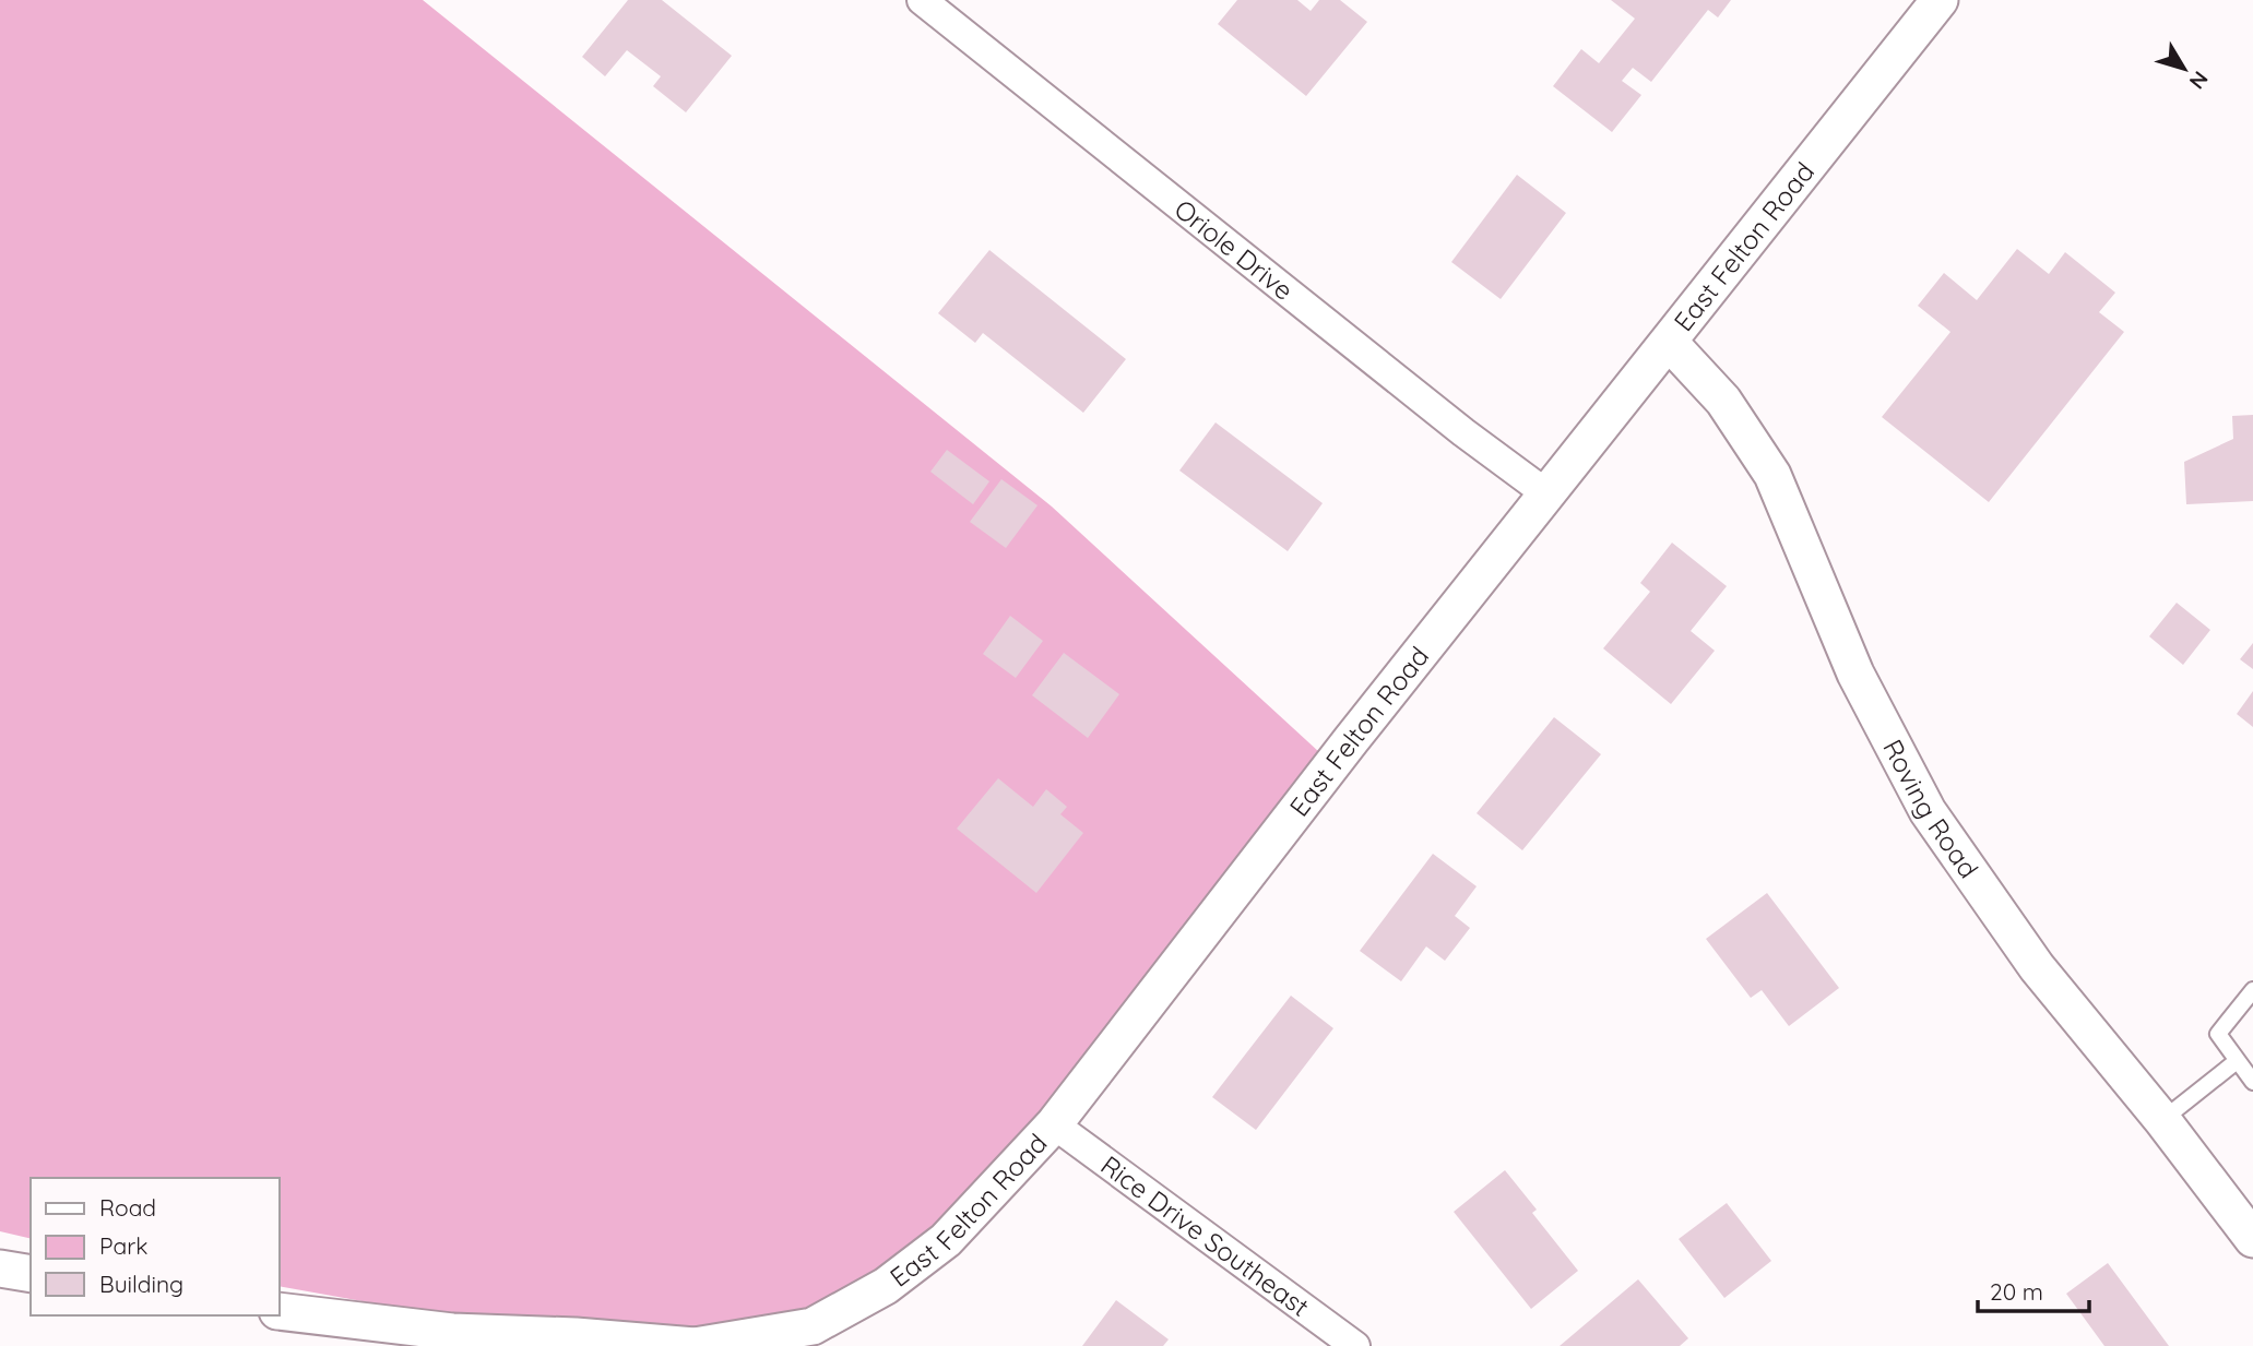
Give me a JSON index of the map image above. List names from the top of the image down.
{
  "streets": {
    "street": [
      "East Felton Road",
      "Oriole Drive",
      "Roving Road",
      "Rice Drive Southeast"
    ]
  },
  "crossings": [
    ["East Felton Road", "Oriole Drive"],
    ["East Felton Road", "Roving Road"],
    ["East Felton Road", "Rice Drive Southeast"]
  ],
  "legend": ["Road", "Park", "Building"],
  "scale_bar": "20 m",
  "north": "bottom right"
}
